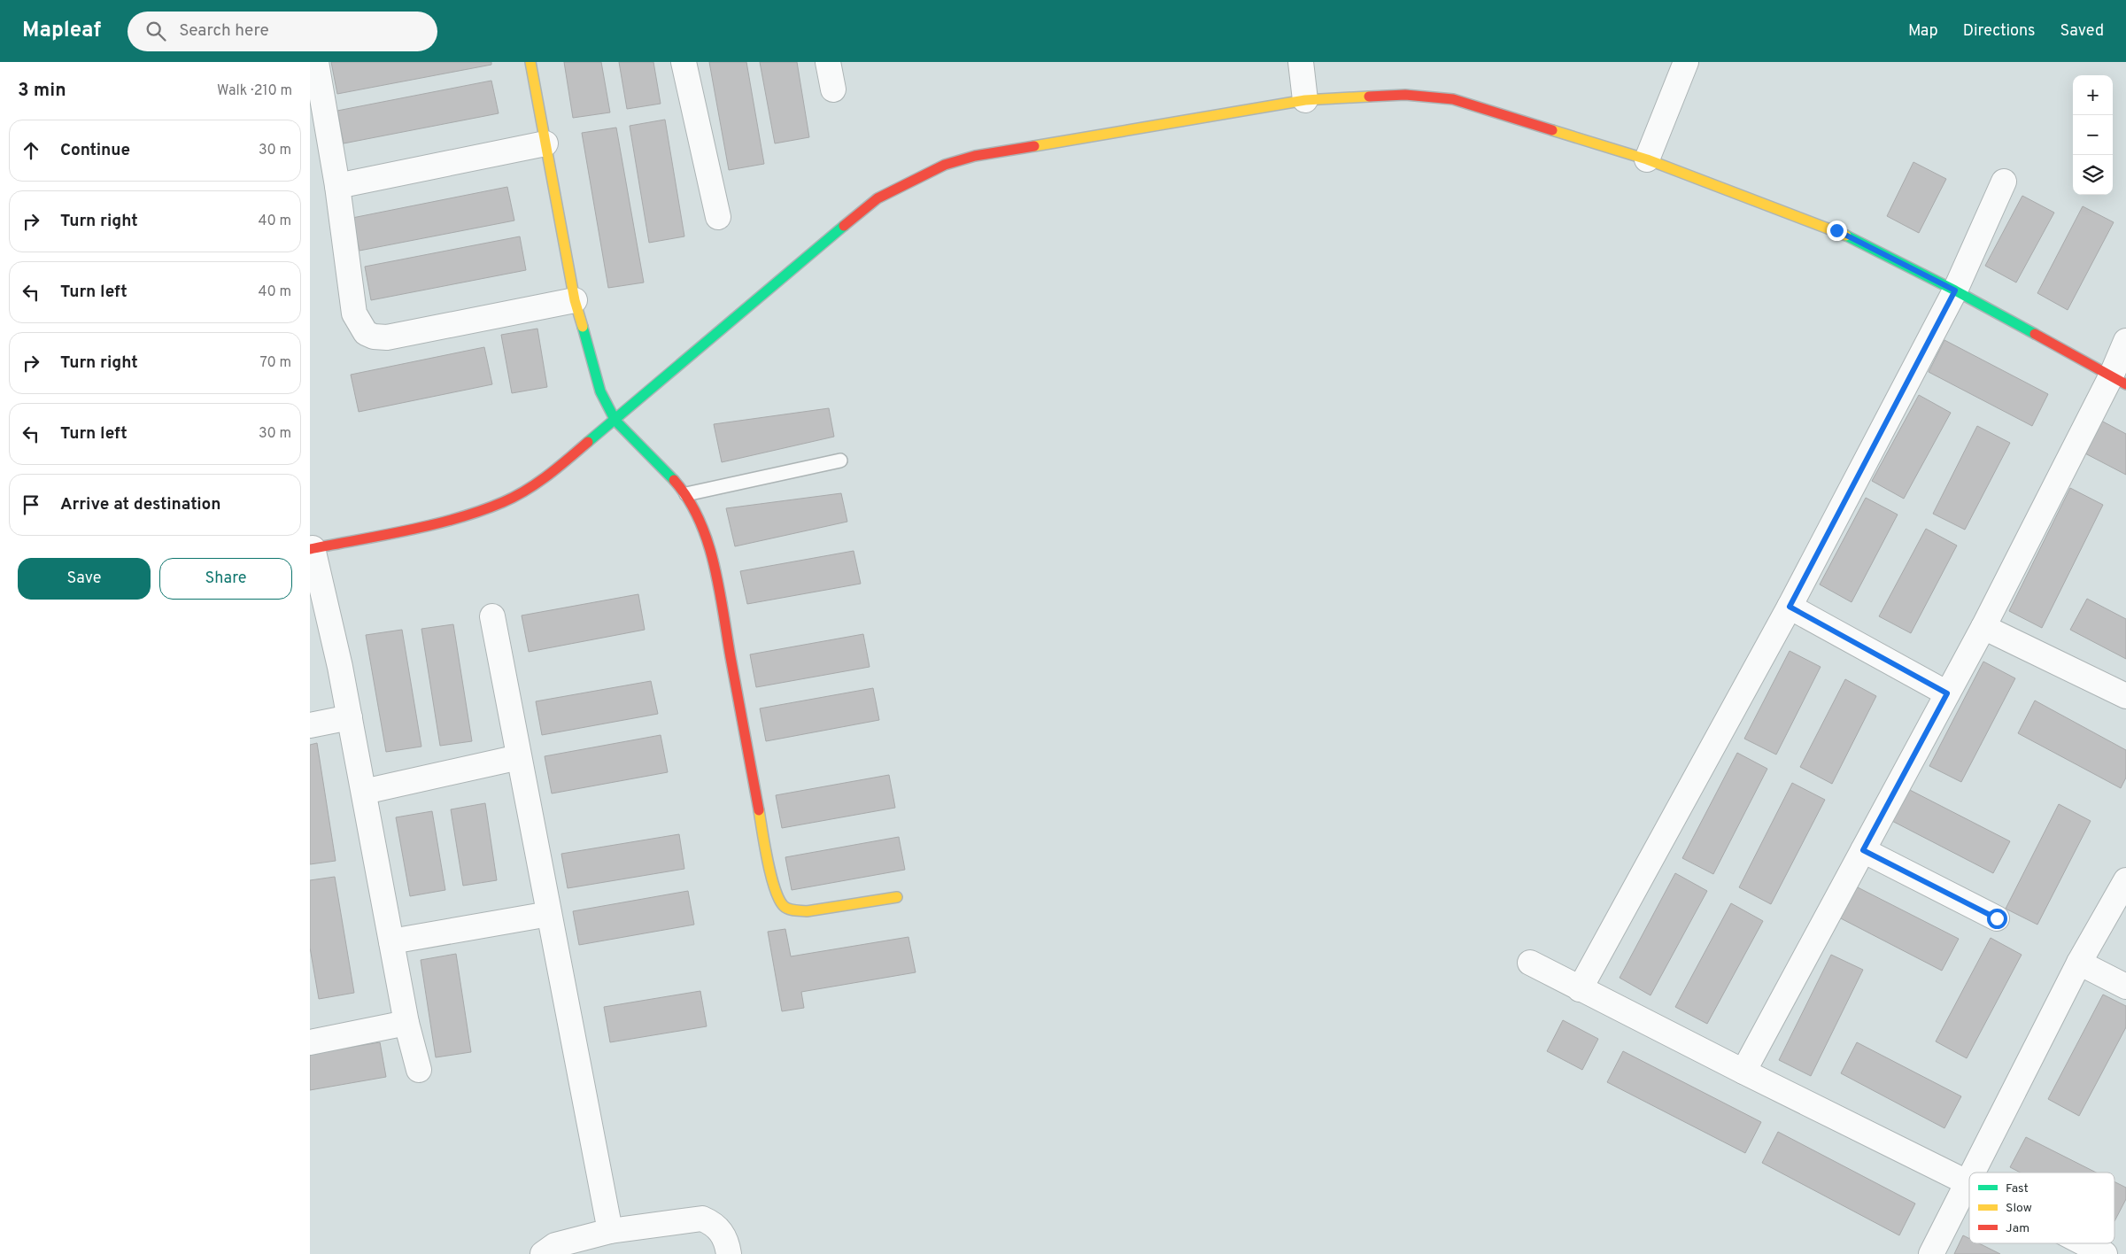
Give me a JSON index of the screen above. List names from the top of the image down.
{
  "legend": ["Fast", "Slow", "Jam"],
  "page": {
    "header": "Mapleaf",
    "search": "Search here",
    "nav": ["Map", "Directions", "Saved"],
    "heading": ["3 min", "Walk · 210 m"],
    "map_buttons": ["+", "−"],
    "list": [
      ["Continue", "30 m"],
      ["Turn right", "40 m"],
      ["Turn left", "40 m"],
      ["Turn right", "70 m"],
      ["Turn left", "30 m"],
      "Arrive at destination"
    ],
    "buttons": ["Save", "Share"]
  }
}
